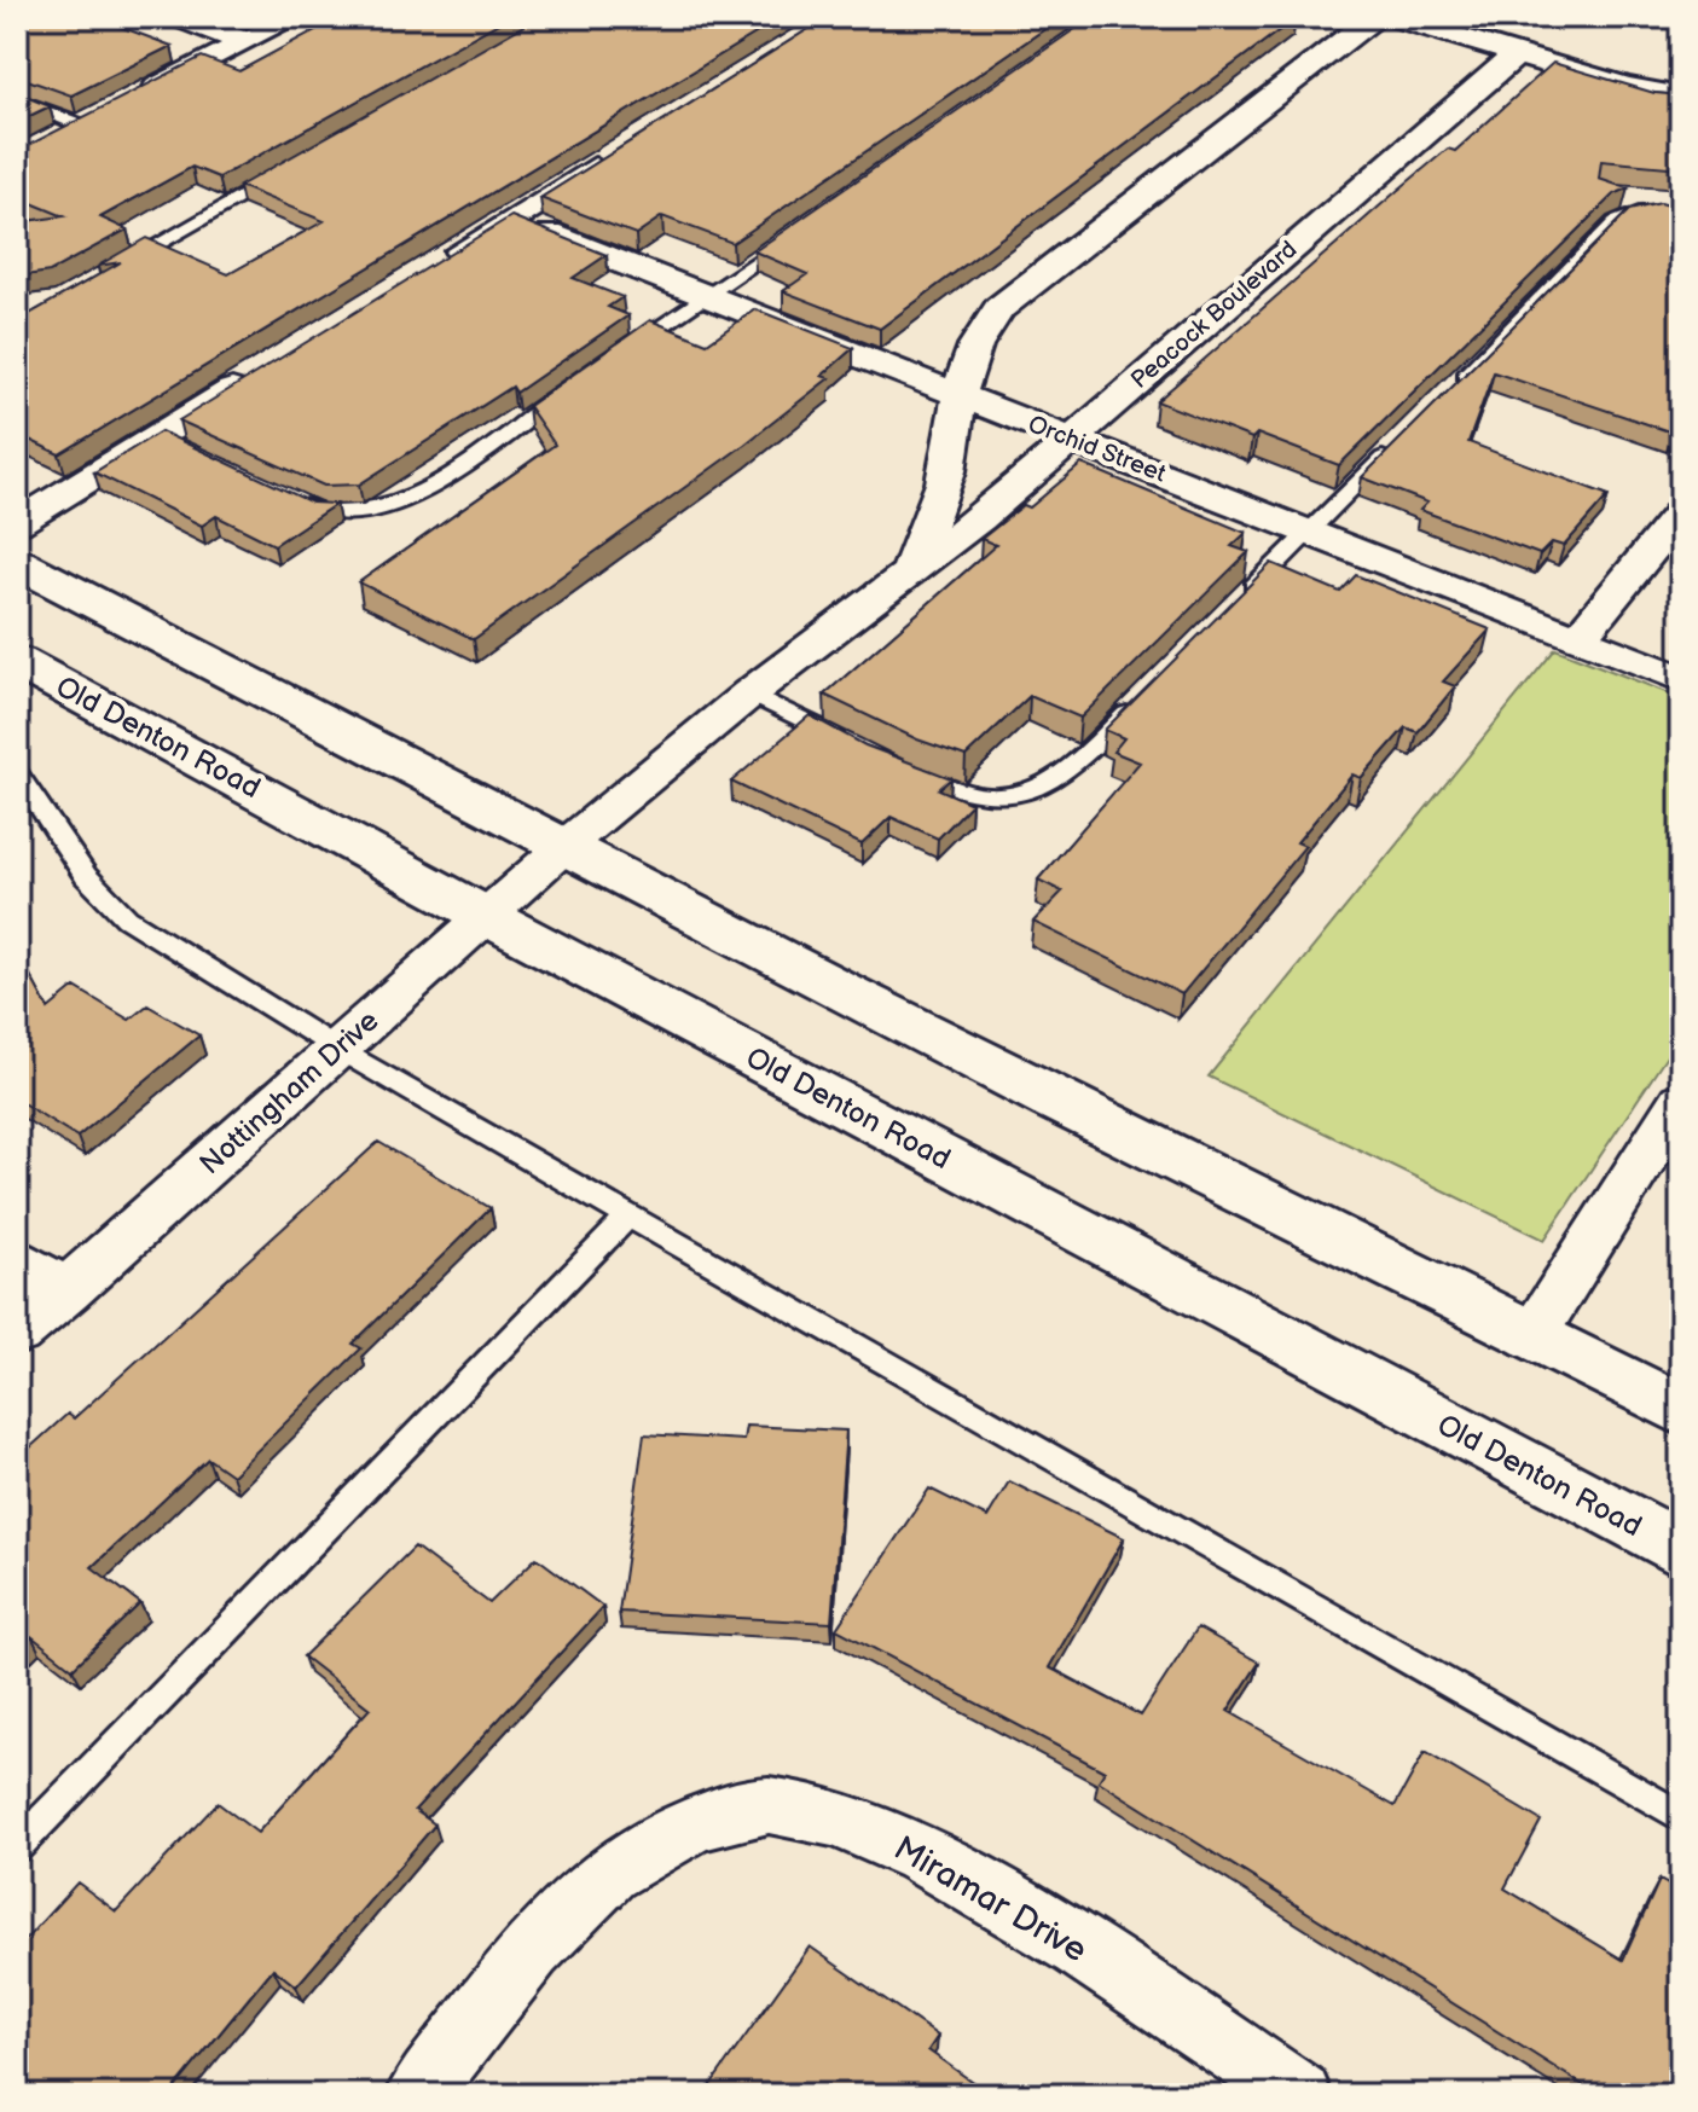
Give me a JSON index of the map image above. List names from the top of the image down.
{
  "streets": {
    "main road": ["Old Denton Road"],
    "street": [
      "Peacock Boulevard",
      "Orchid Street",
      "Nottingham Drive",
      "Miramar Drive"
    ]
  },
  "crossings": [
    ["Peacock Boulevard", "Orchid Street"],
    ["Peacock Boulevard", "Nottingham Drive"],
    ["Old Denton Road", "Nottingham Drive"]
  ]
}
